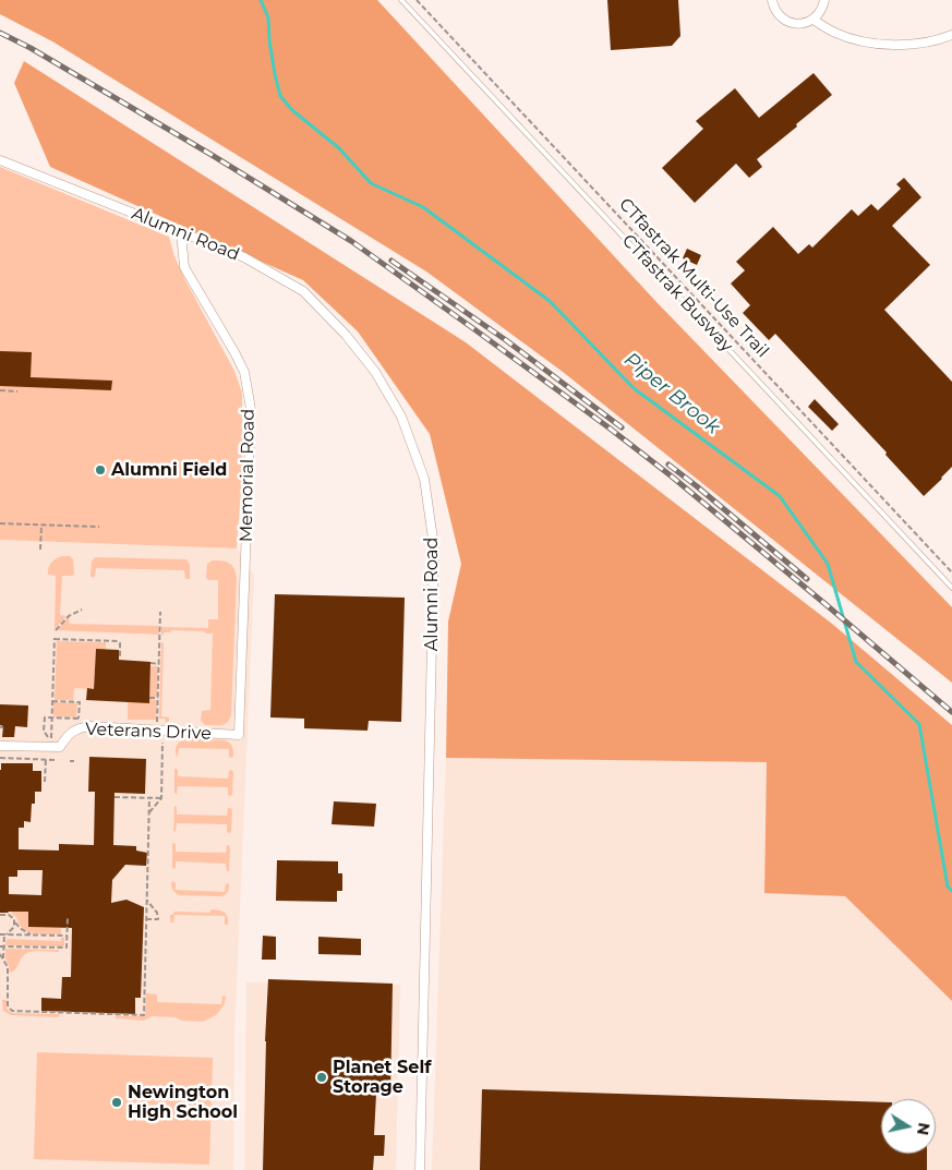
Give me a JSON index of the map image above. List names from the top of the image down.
{
  "streets": {
    "street": ["Alumni Road", "Memorial Road", "Veterans Drive"],
    "lane": ["CTfastrak Busway"],
    "path": ["CTfastrak Multi-Use Trail"]
  },
  "crossings": [
    ["Alumni Road", "Memorial Road"],
    ["Memorial Road", "Veterans Drive"]
  ],
  "water": ["Piper Brook"],
  "places": ["Alumni Field", "Planet Self Storage", "Newington High School"],
  "north": "right"
}
